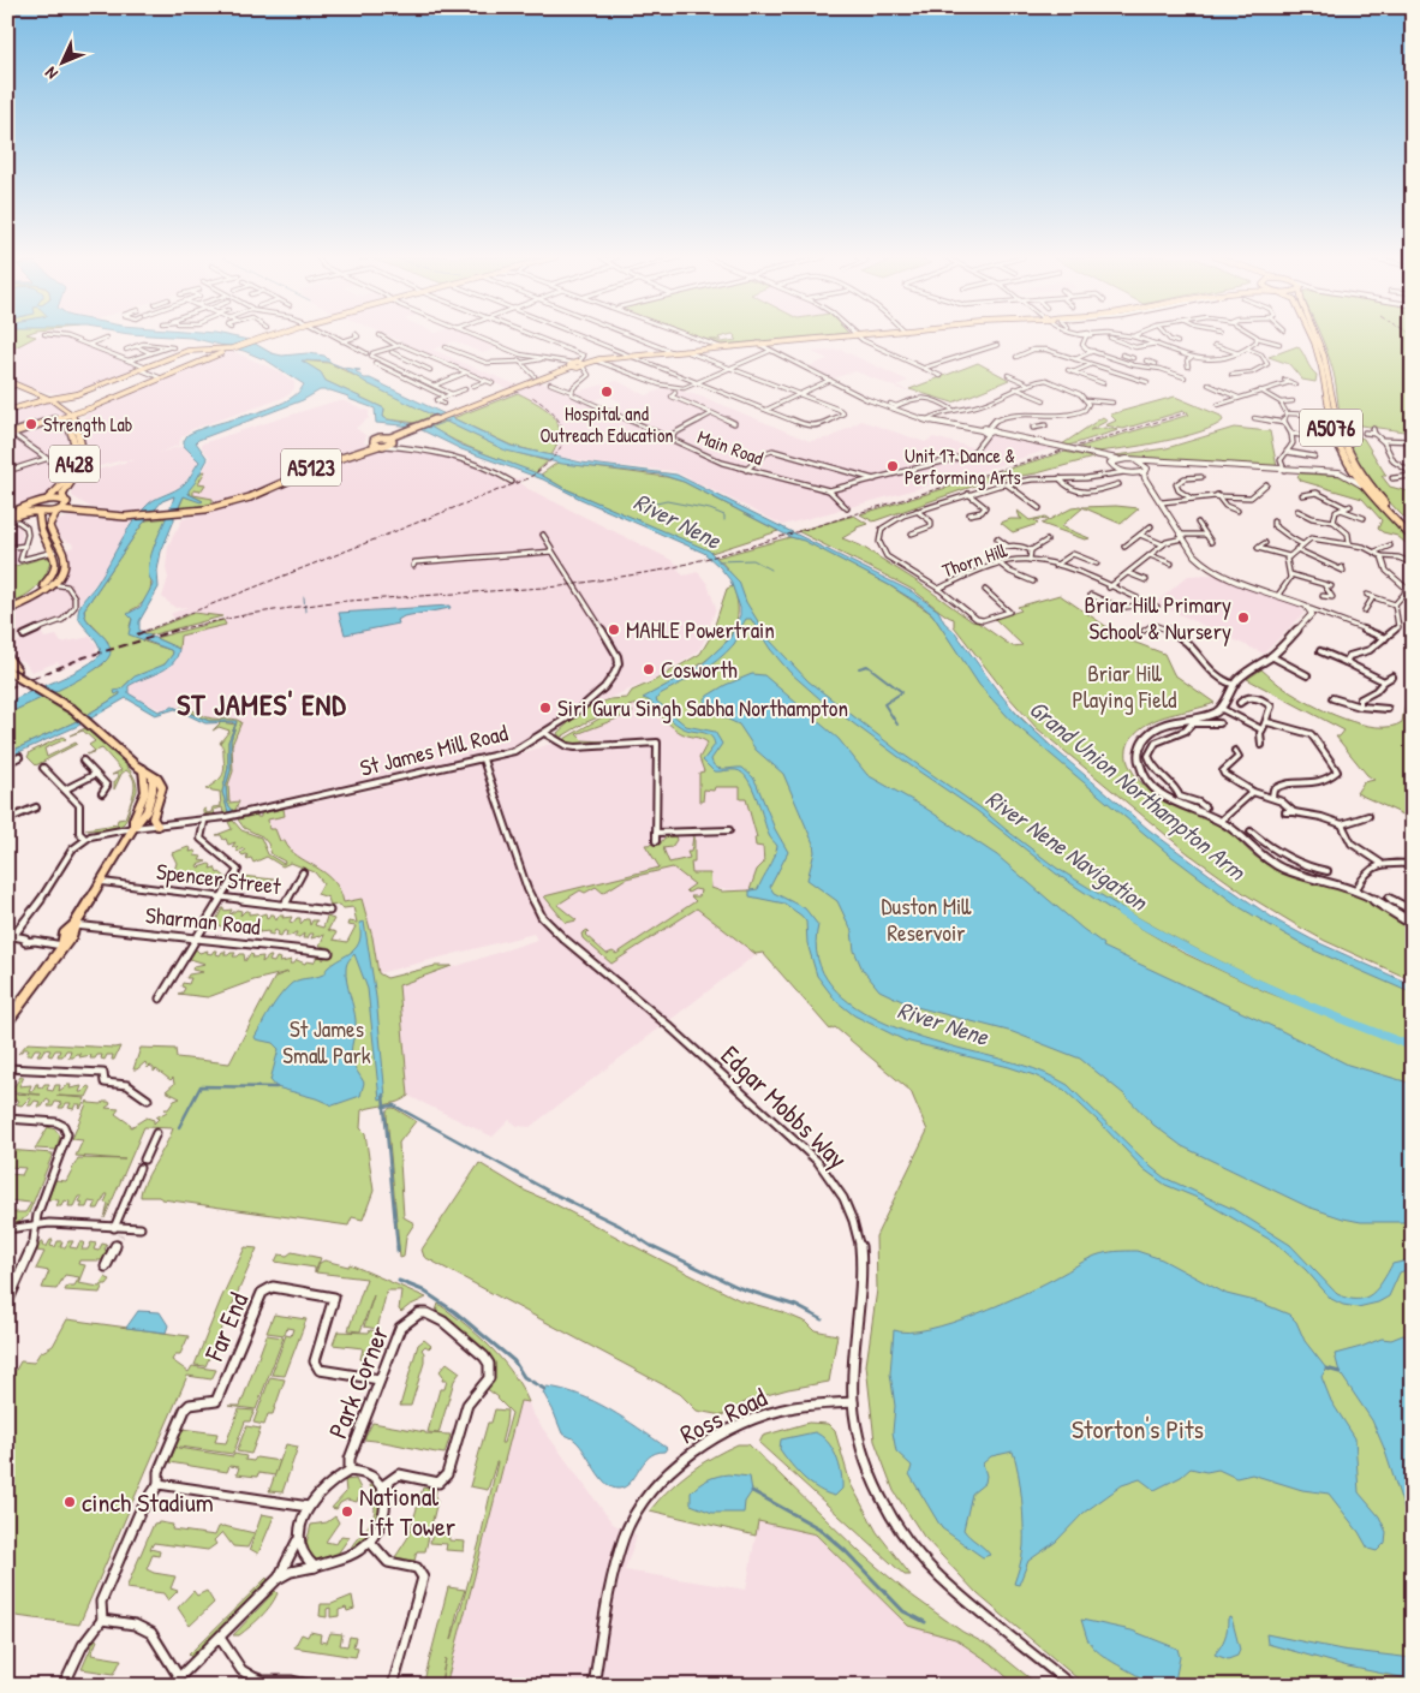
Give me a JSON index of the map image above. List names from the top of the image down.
{
  "streets": {
    "main road": ["A5076", "A428", "A5123"],
    "street": [
      "Main Road",
      "Thorn Hill",
      "St James Mill Road",
      "Spencer Street",
      "Sharman Road",
      "Edgar Mobbs Way",
      "Far End",
      "Park Corner",
      "Ross Road"
    ]
  },
  "crossings": [
    ["A428", "A5123"],
    ["St James Mill Road", "Edgar Mobbs Way"],
    ["Edgar Mobbs Way", "Ross Road"],
    ["Far End", "Park Corner"]
  ],
  "districts": ["ST JAMES' END"],
  "water": ["River Nene", "Grand Union Northampton Arm", "River Nene Navigation"],
  "parks": [
    "Briar Hill Playing Field",
    "Duston Mill Reservoir",
    "St James Small Park",
    "Storton's Pits"
  ],
  "places": [
    "Hospital and Outreach Education",
    "Strength Lab",
    "Unit 17 Dance & Performing Arts",
    "Briar Hill Primary School & Nursery",
    "MAHLE Powertrain",
    "Cosworth",
    "Siri Guru Singh Sabha Northampton",
    "cinch Stadium",
    "National Lift Tower"
  ],
  "north": "bottom left"
}
